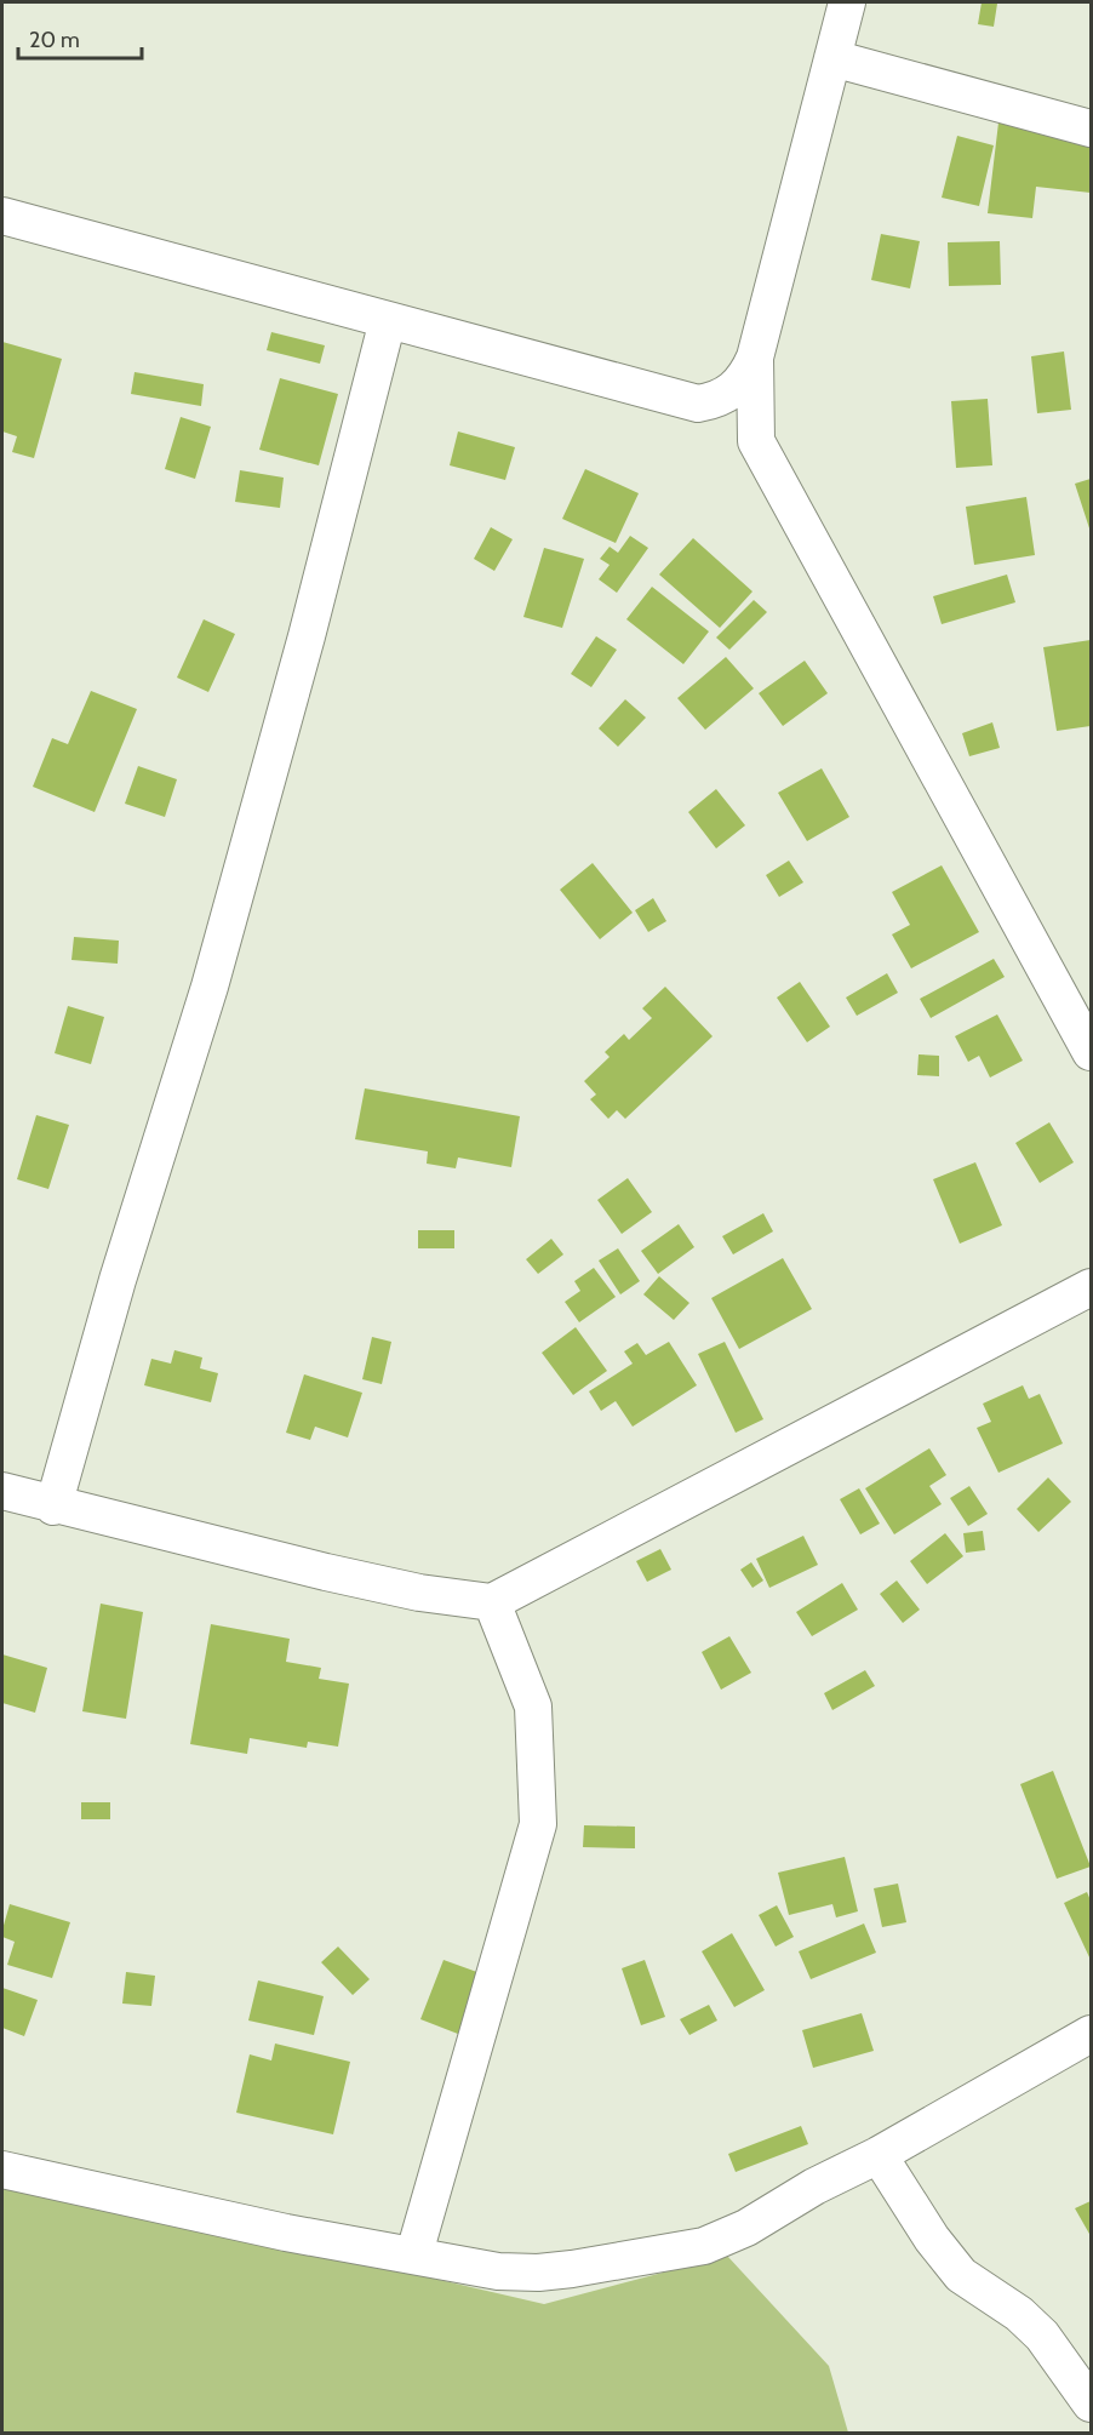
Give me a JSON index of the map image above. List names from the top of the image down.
{
  "scale_bar": "20 m"
}
